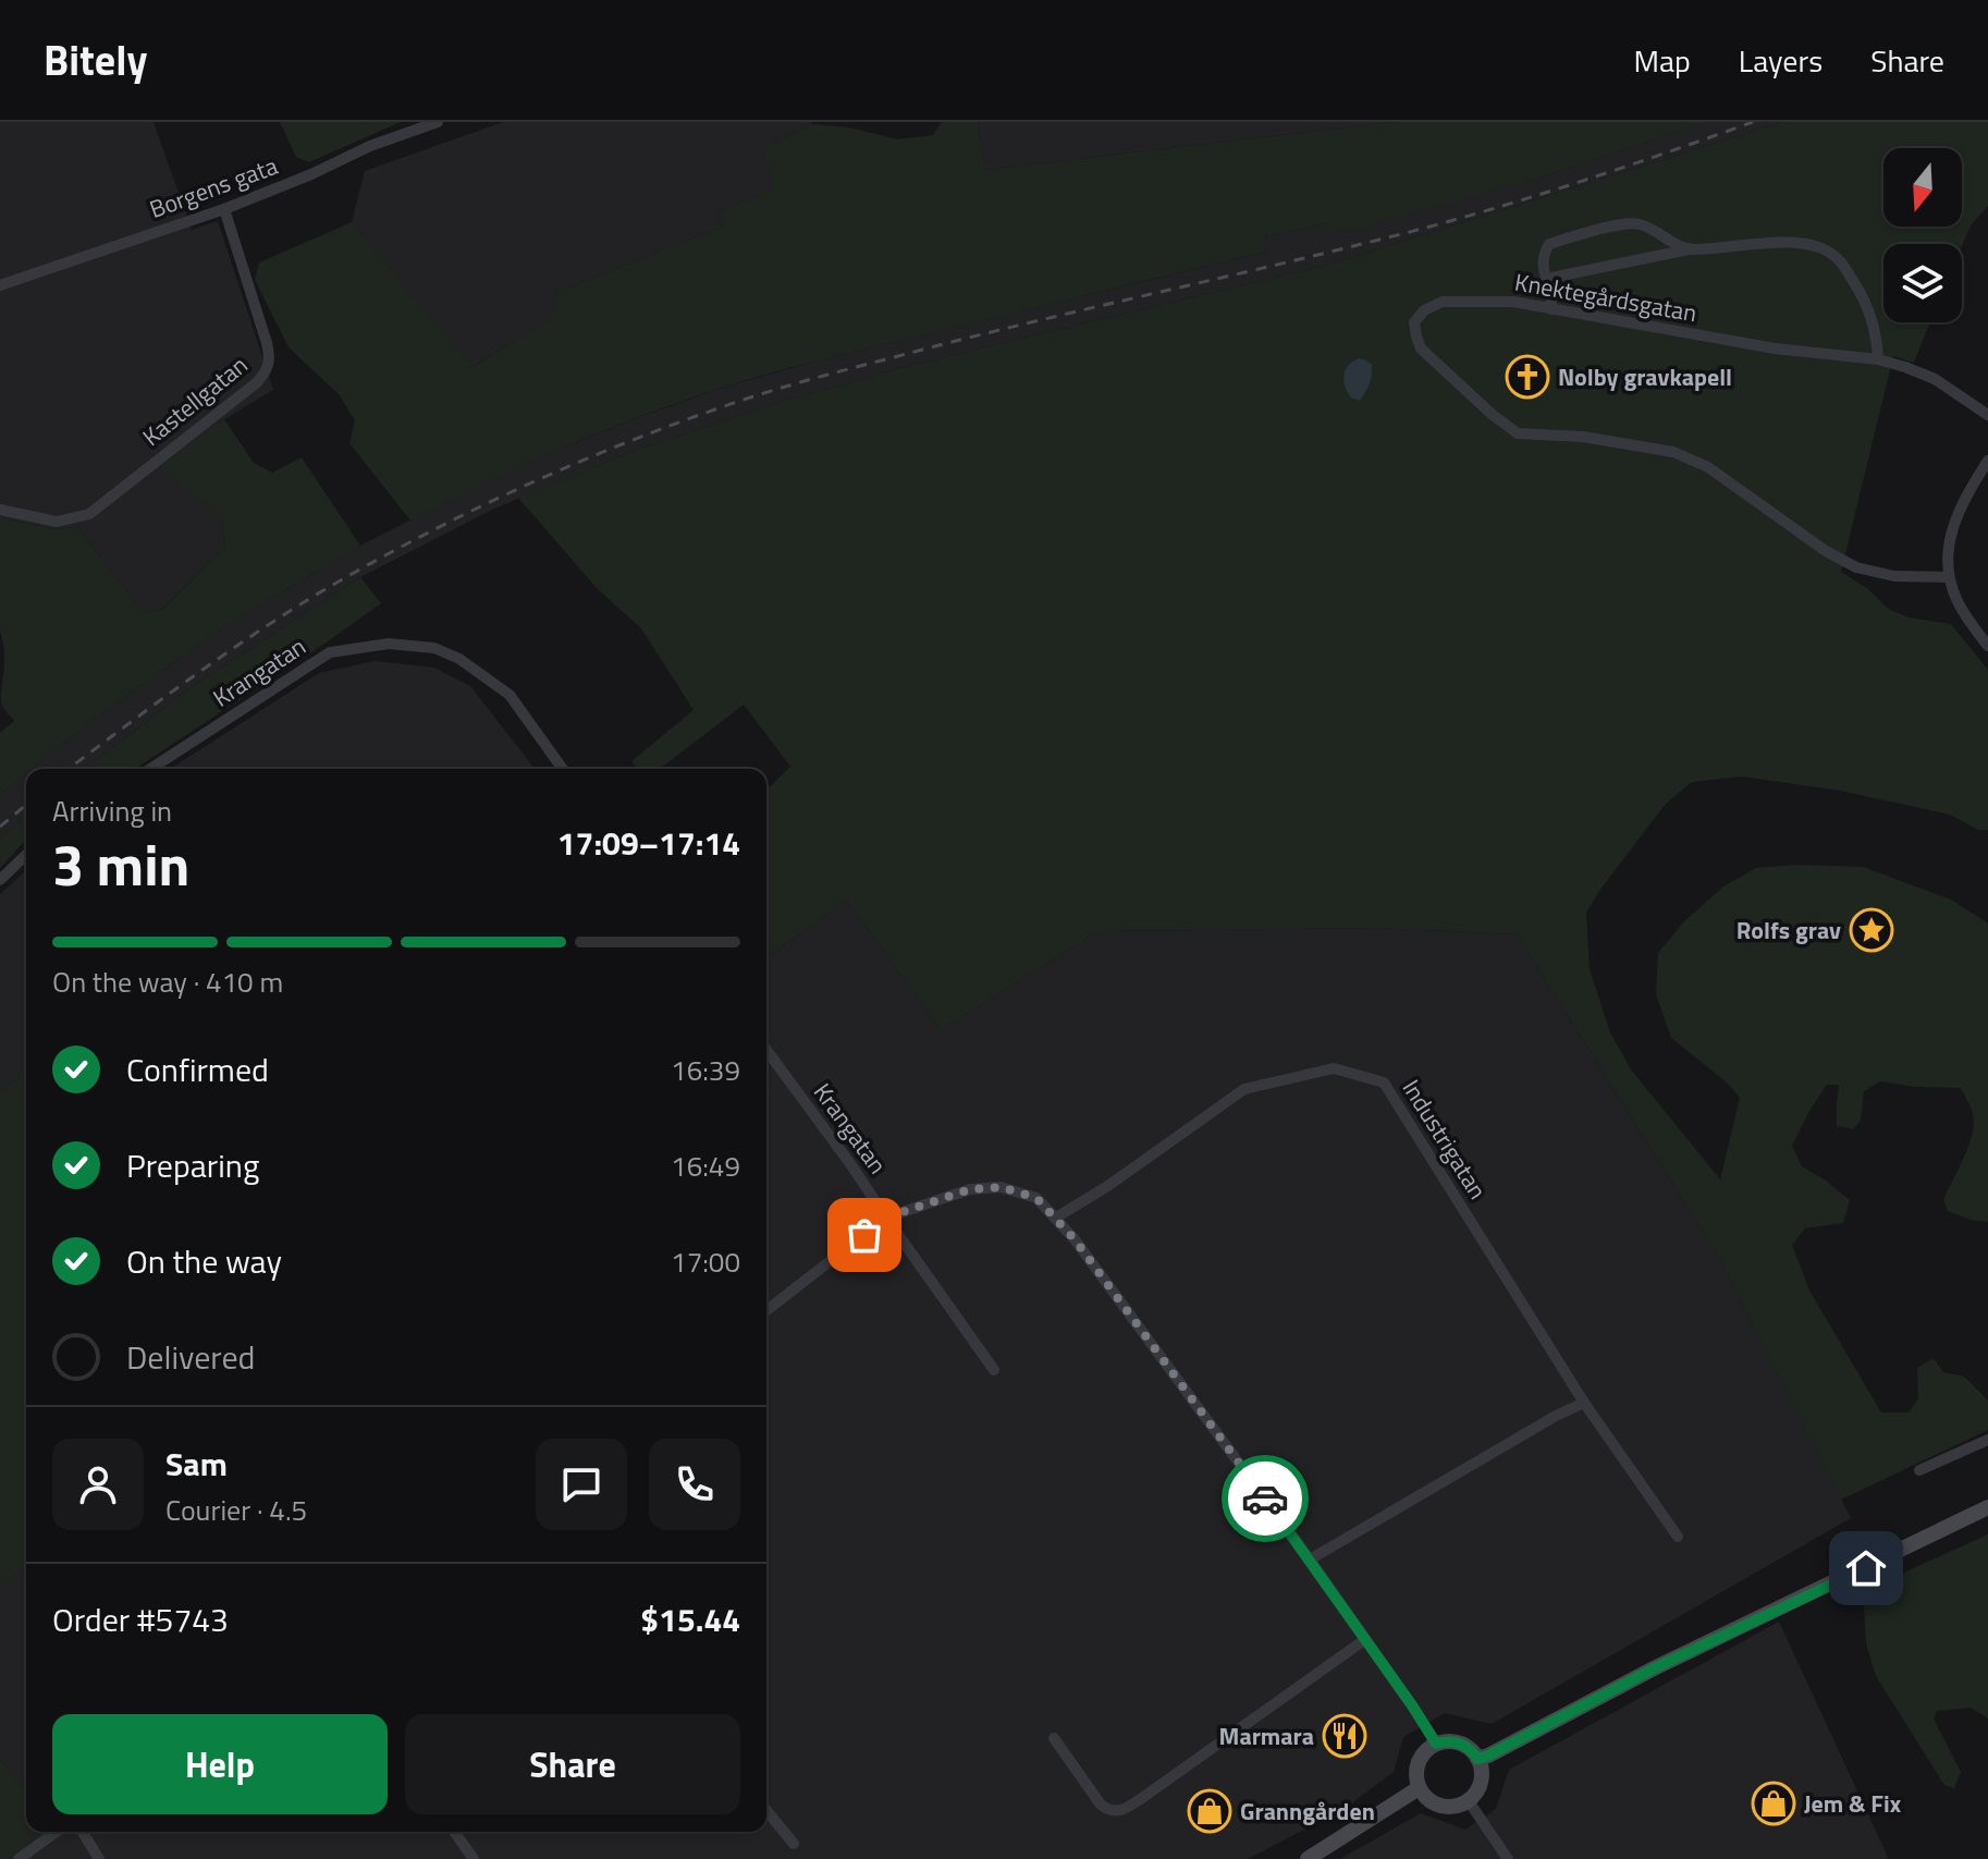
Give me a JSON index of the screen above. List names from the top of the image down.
{
  "streets": {
    "street": [
      "Borgens gata",
      "Knektegårdsgatan",
      "Kastellgatan",
      "Krangatan",
      "Industrigatan"
    ]
  },
  "crossings": [
    ["Borgens gata", "Kastellgatan"]
  ],
  "places": {
    "church": ["Nolby gravkapell"],
    "place": ["Rolfs grav"],
    "restaurant": ["Marmara"],
    "shop": ["Jem & Fix", "Granngården"]
  },
  "north": "bottom",
  "page": {
    "header": "Bitely",
    "nav": ["Map", "Layers", "Share"],
    "heading": ["3 min", "Arriving in", "17:09–17:14"],
    "panel": [
      "Sam",
      "Courier · 4.5",
      "Order #5743",
      "$15.44"
    ],
    "bar": "On the way · 410 m",
    "list": [
      ["Confirmed", "16:39"],
      ["Preparing", "16:49"],
      ["On the way", "17:00"],
      "Delivered"
    ],
    "buttons": ["Help", "Share"]
  }
}
